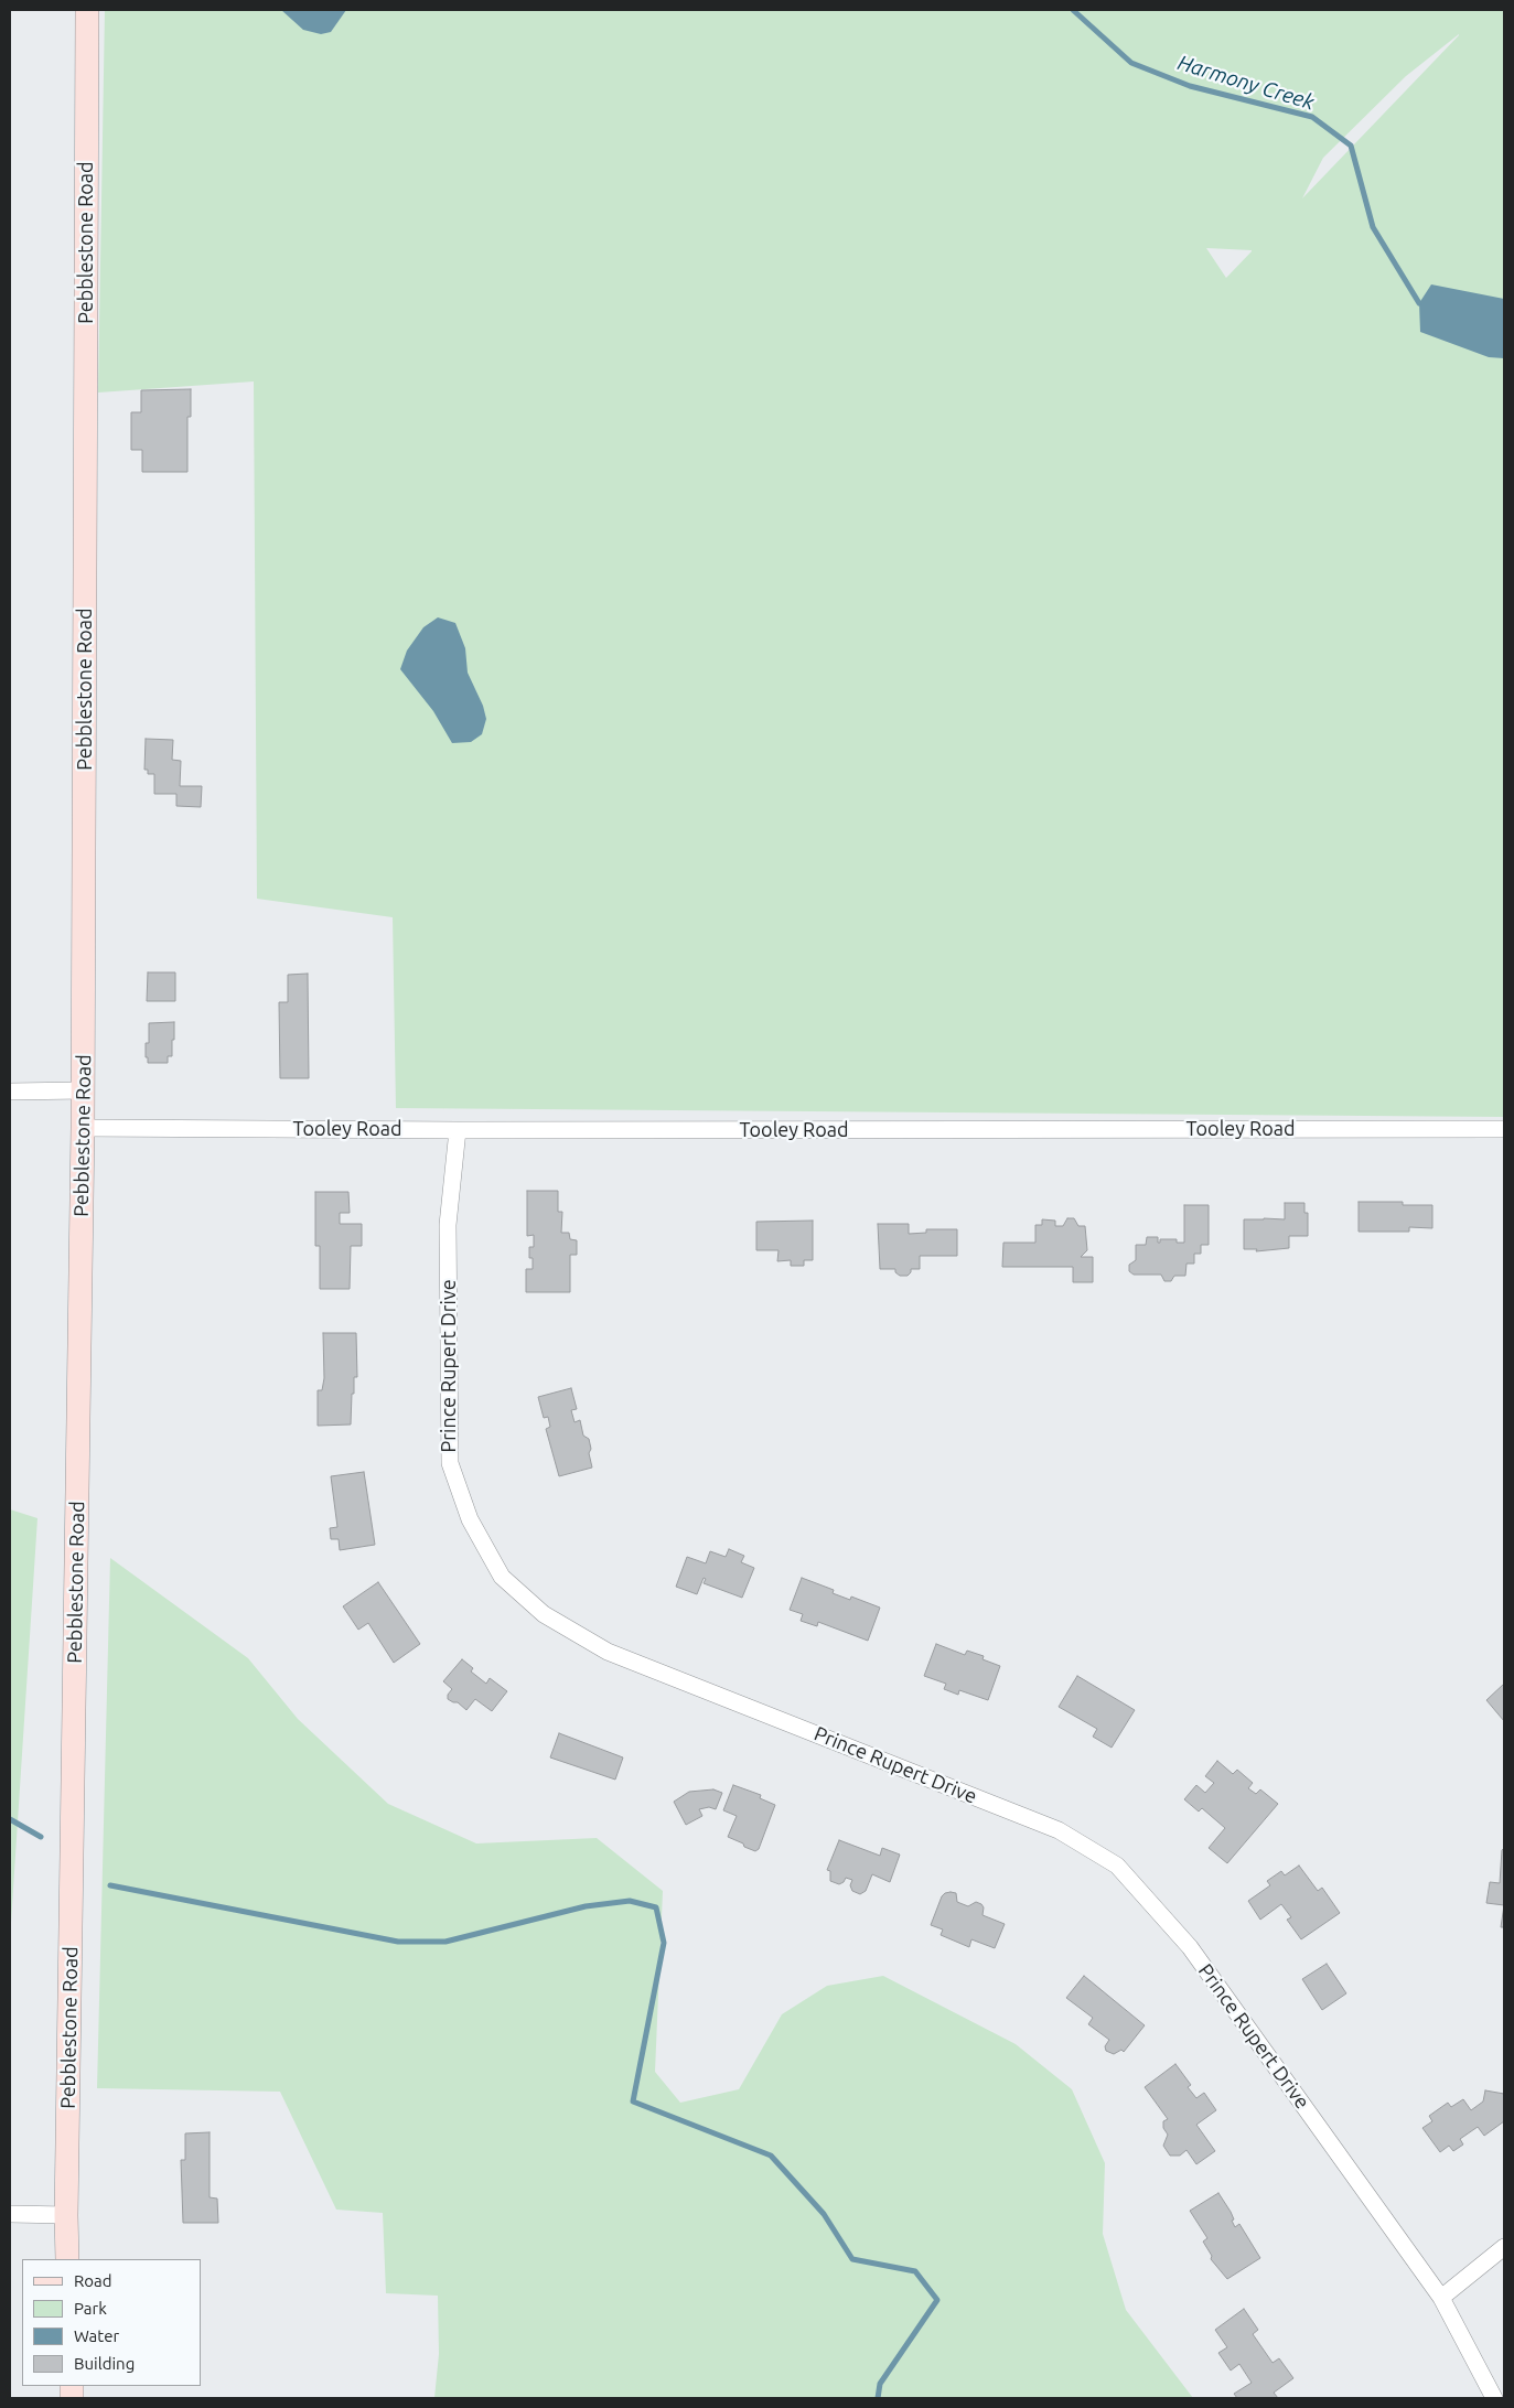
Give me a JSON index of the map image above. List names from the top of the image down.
{
  "streets": {
    "street": ["Pebblestone Road", "Tooley Road", "Prince Rupert Drive"]
  },
  "crossings": [
    ["Pebblestone Road", "Tooley Road"],
    ["Tooley Road", "Prince Rupert Drive"]
  ],
  "water": ["Harmony Creek"],
  "legend": [
    "Road",
    "Park",
    "Water",
    "Building"
  ]
}
